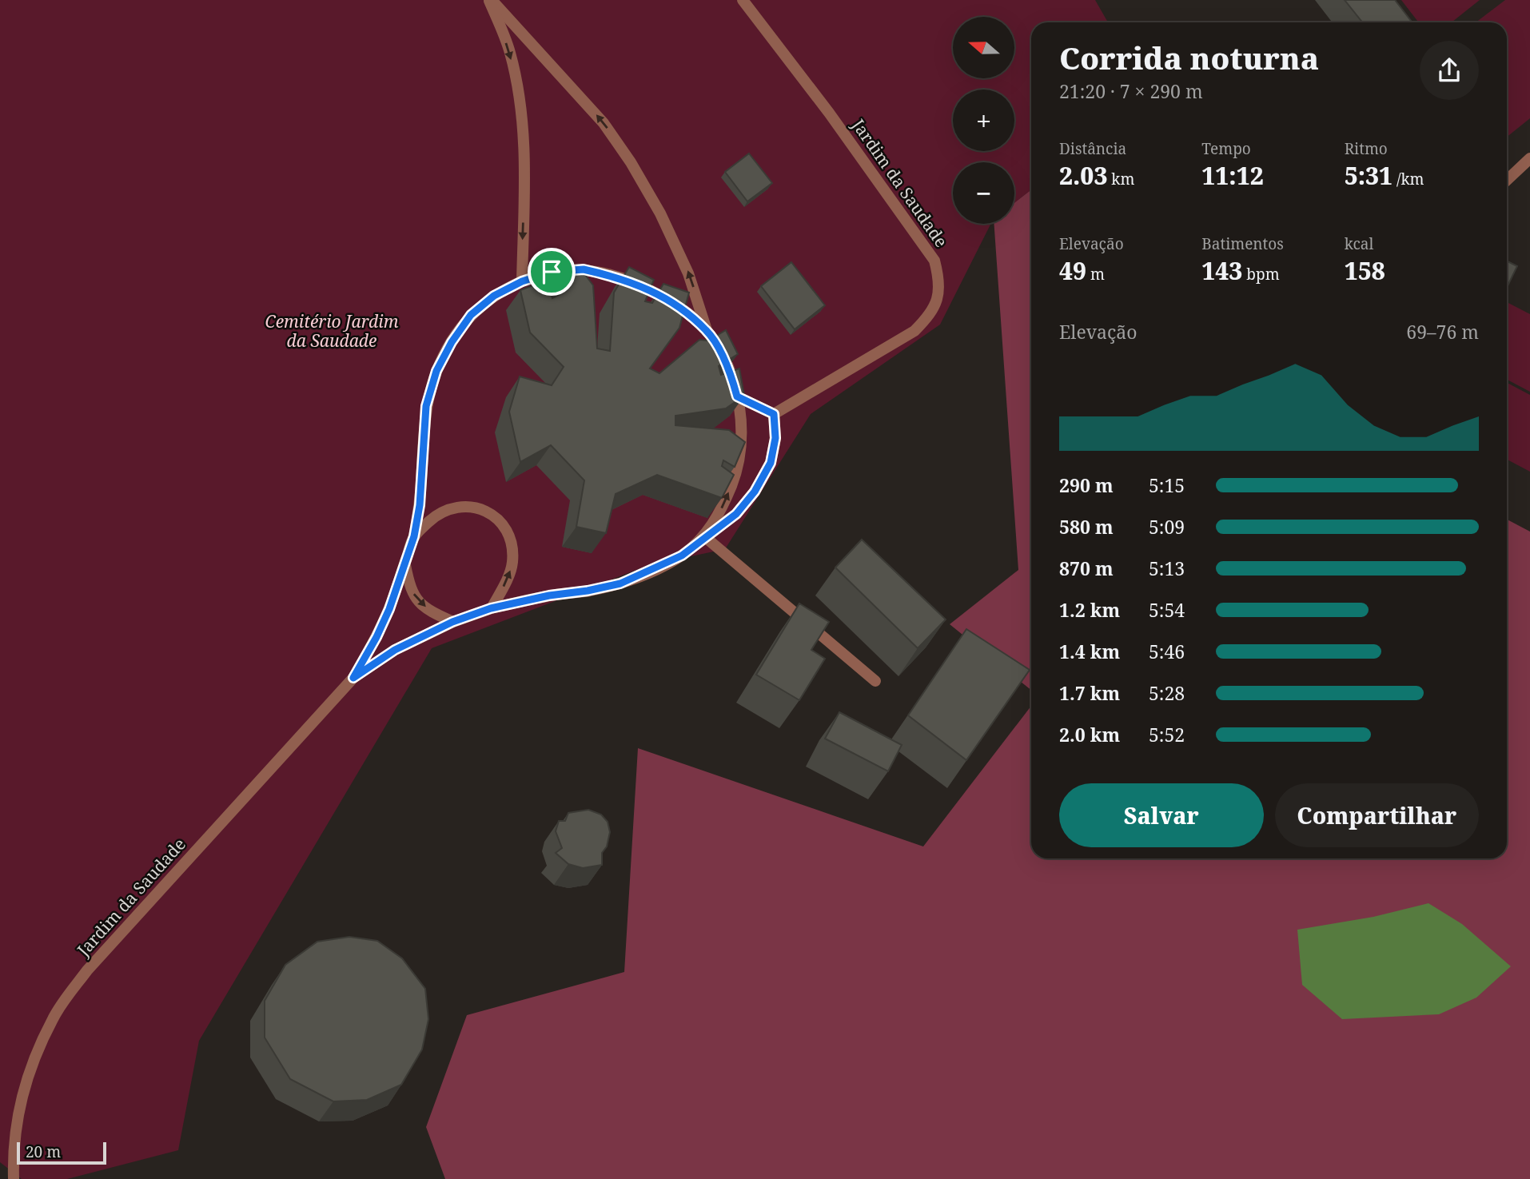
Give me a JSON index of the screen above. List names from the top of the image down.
{
  "streets": {
    "lane": ["Jardim da Saudade"]
  },
  "parks": ["Cemitério Jardim da Saudade"],
  "scale_bar": "20 m",
  "north": "left",
  "page": {
    "map_buttons": ["+", "−"],
    "heading": ["Corrida noturna", "21:20 · 7 × 290 m"],
    "stats": [
      ["Distância", "2.03 km"],
      ["Tempo", "11:12"],
      ["Ritmo", "5:31 /km"],
      ["Elevação", "49 m"],
      ["Batimentos", "143 bpm"],
      ["kcal", "158"]
    ],
    "chart": ["Elevação", "69–76 m"],
    "list": [
      {
        "name": "290 m",
        "note": "5:15"
      },
      {
        "name": "580 m",
        "note": "5:09"
      },
      {
        "name": "870 m",
        "note": "5:13"
      },
      {
        "name": "1.2 km",
        "note": "5:54"
      },
      {
        "name": "1.4 km",
        "note": "5:46"
      },
      {
        "name": "1.7 km",
        "note": "5:28"
      },
      {
        "name": "2.0 km",
        "note": "5:52"
      }
    ],
    "buttons": ["Salvar", "Compartilhar"],
    "scale": "20 m"
  }
}
